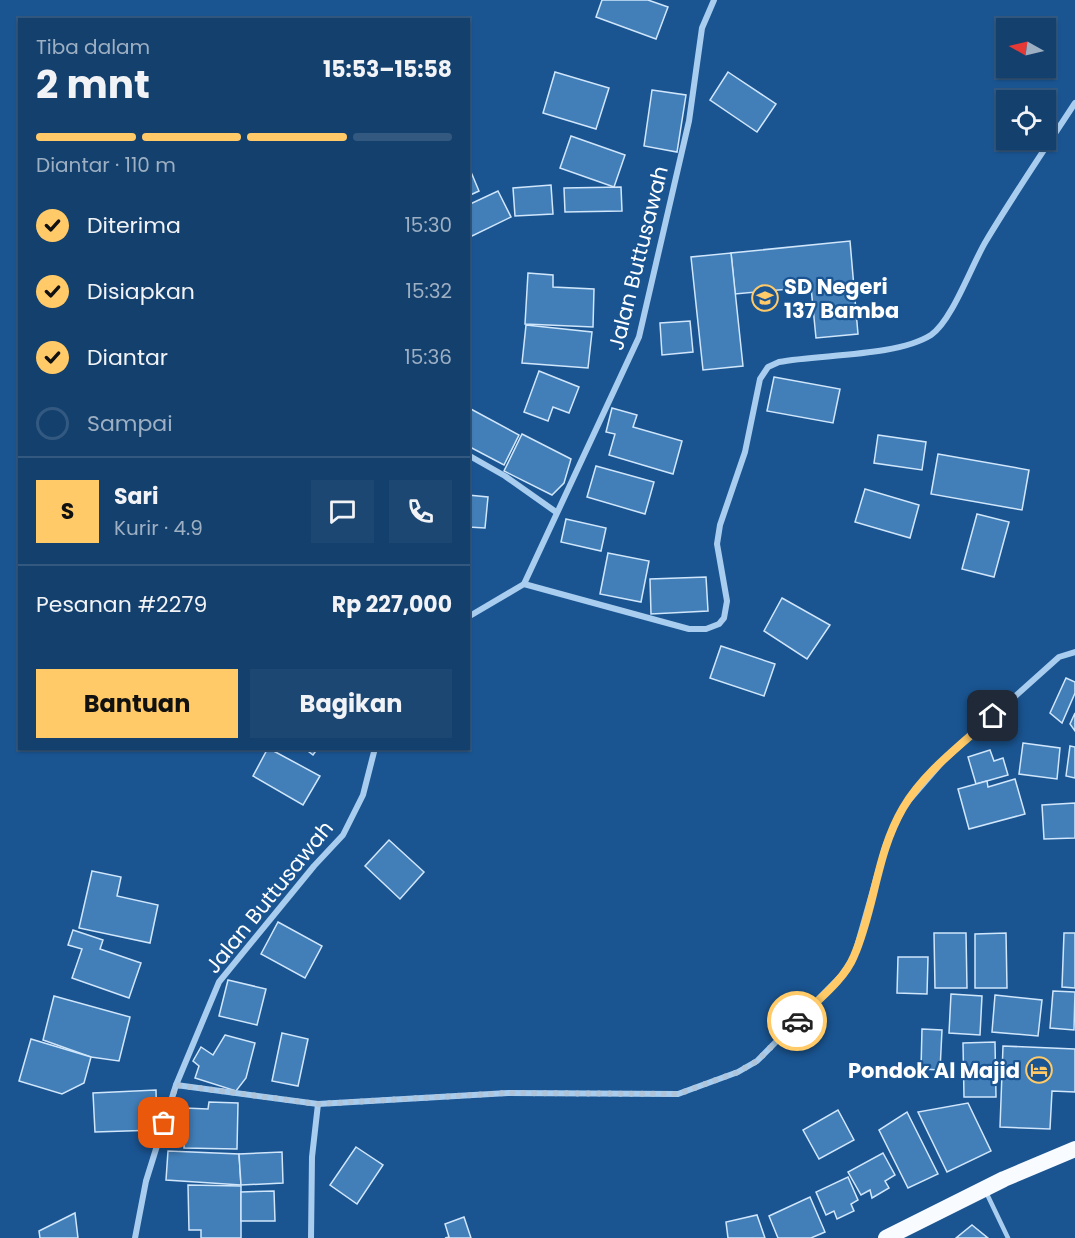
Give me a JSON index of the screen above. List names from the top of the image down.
{
  "streets": {
    "street": ["Jalan Buttusawah"]
  },
  "places": {
    "school or university": ["SD Negeri 137 Bamba"],
    "hotel": ["Pondok Al Majid"]
  },
  "north": "left",
  "page": {
    "heading": ["2 mnt", "Tiba dalam", "15:53–15:58"],
    "panel": [
      "Sari",
      "Kurir · 4.9",
      "Pesanan #2279",
      "Rp 227,000"
    ],
    "bar": "Diantar · 110 m",
    "list": [
      ["Diterima", "15:30"],
      ["Disiapkan", "15:32"],
      ["Diantar", "15:36"],
      "Sampai"
    ],
    "round": "S",
    "buttons": ["Bantuan", "Bagikan"]
  }
}
